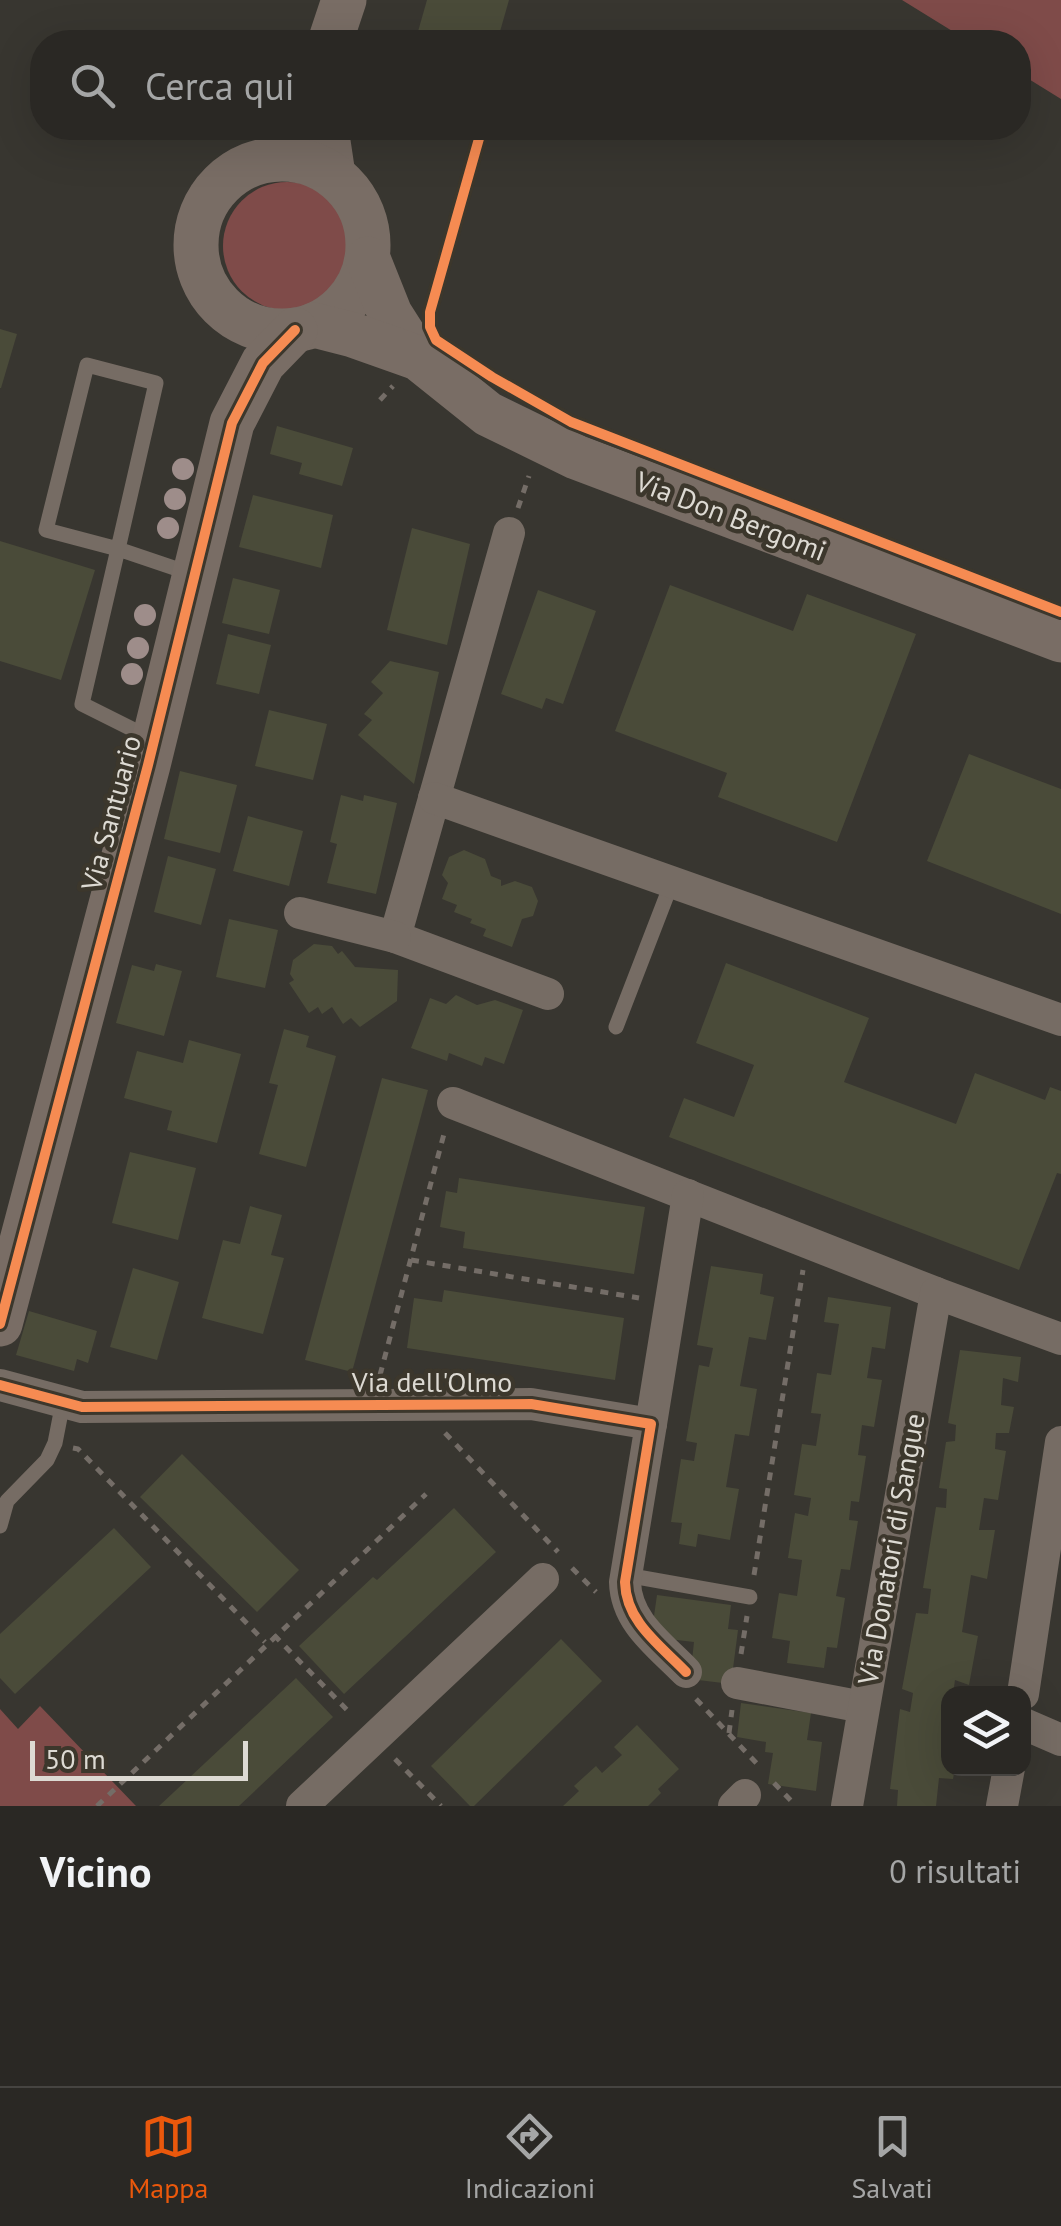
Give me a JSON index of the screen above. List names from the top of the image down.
{
  "streets": {
    "street": [
      "Via Don Bergomi",
      "Via Santuario",
      "Via dell'Olmo",
      "Via Donatori di Sangue"
    ]
  },
  "crossings": [
    ["Via Don Bergomi", "Via Santuario"]
  ],
  "scale_bar": "50 m",
  "page": {
    "search": "Cerca qui",
    "scale": "50 m",
    "heading": ["Vicino", "0 risultati"],
    "nav": ["Mappa", "Indicazioni", "Salvati"]
  }
}
